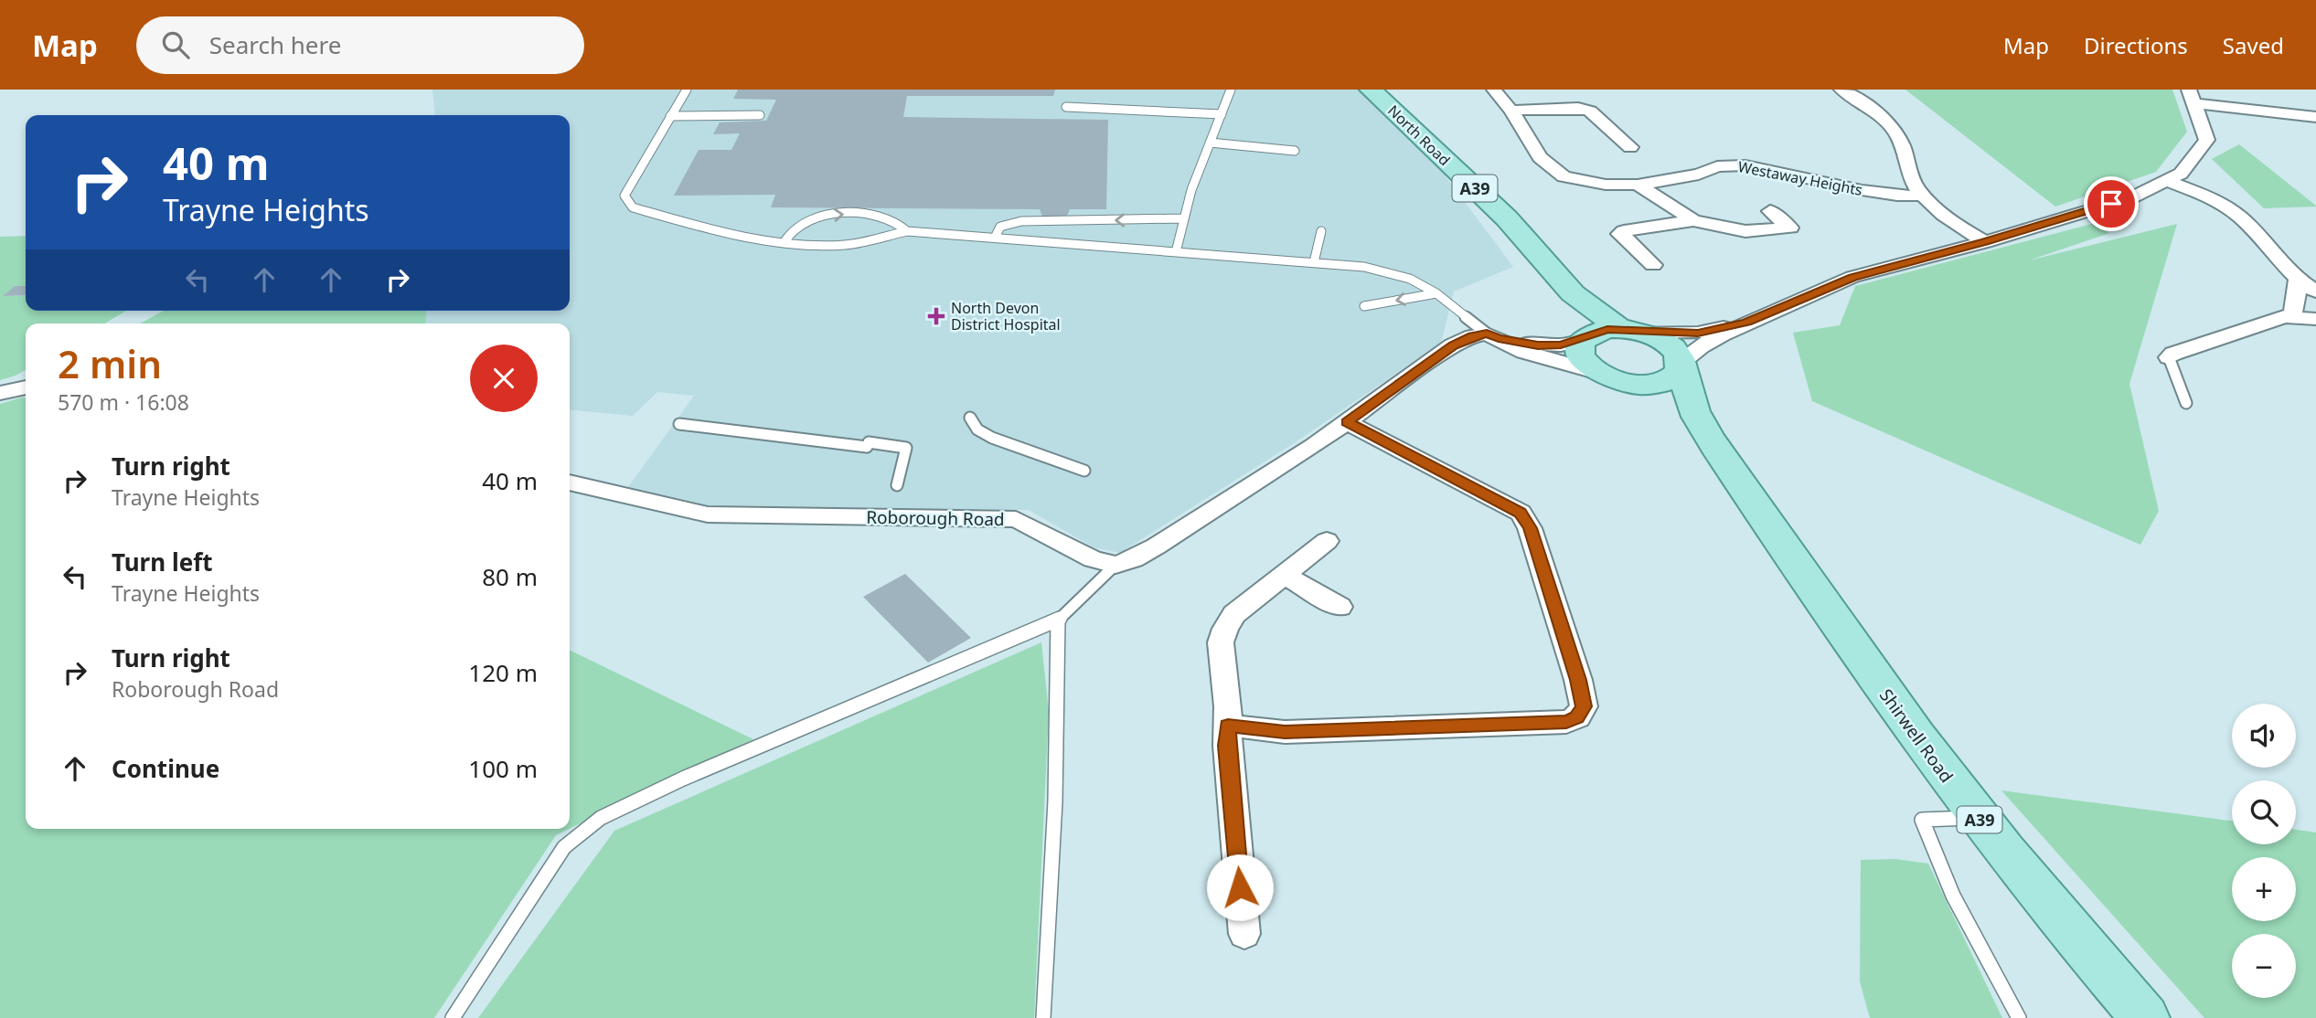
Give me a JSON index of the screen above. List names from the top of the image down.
{
  "streets": {
    "main road": ["North Road", "A39", "Shirwell Road"],
    "street": ["Westaway Heights", "Roborough Road"]
  },
  "crossings": [
    ["North Road", "Shirwell Road"]
  ],
  "places": {
    "health": ["North Devon District Hospital"]
  },
  "page": {
    "header": "Map",
    "search": "Search here",
    "nav": ["Map", "Directions", "Saved"],
    "turn": ["40 m", "Trayne Heights"],
    "heading": ["2 min", "570 m · 16:08"],
    "list": [
      {
        "name": "Turn right",
        "note": "Trayne Heights",
        "value": "40 m"
      },
      {
        "name": "Turn left",
        "note": "Trayne Heights",
        "value": "80 m"
      },
      {
        "name": "Turn right",
        "note": "Roborough Road",
        "value": "120 m"
      },
      {
        "name": "Continue",
        "value": "100 m"
      }
    ],
    "map_buttons": ["+", "−"]
  }
}
